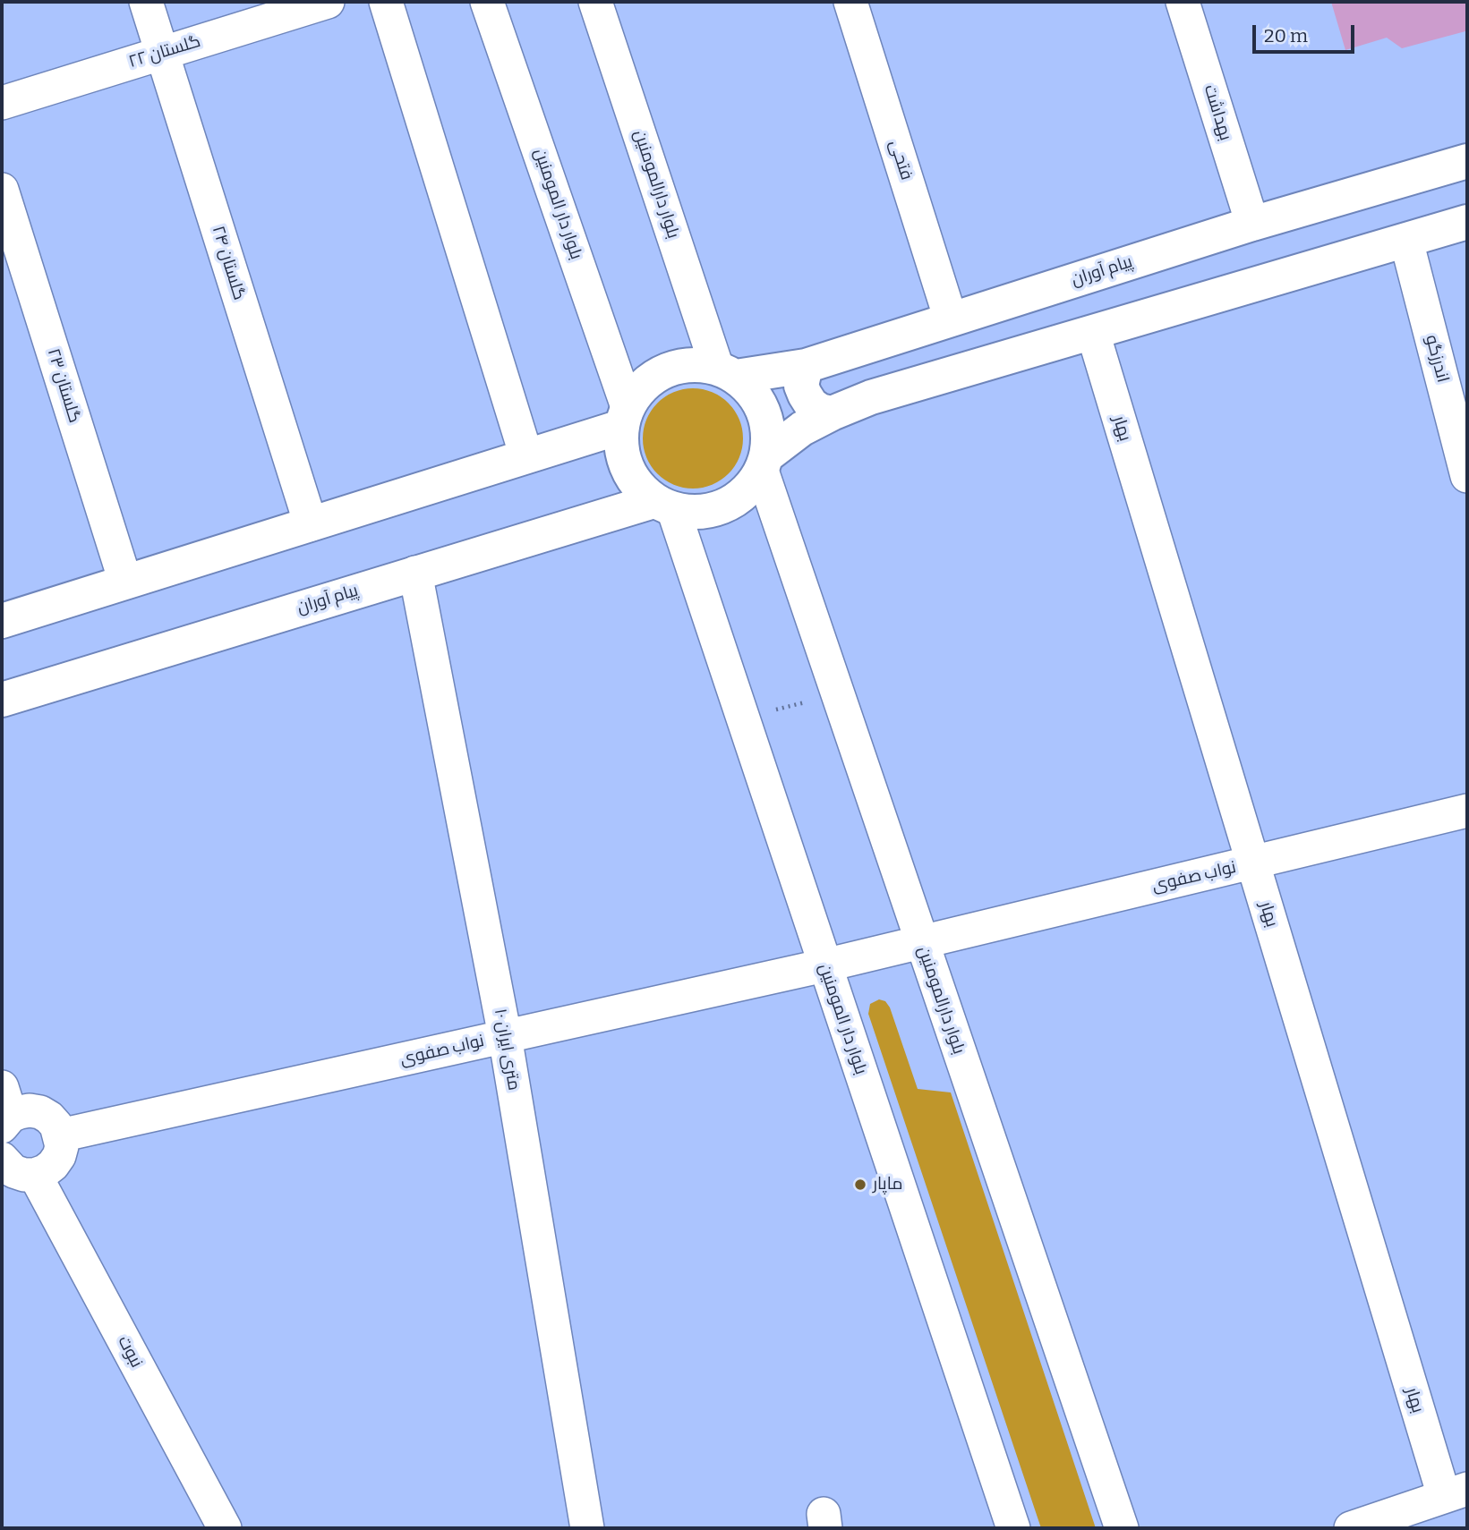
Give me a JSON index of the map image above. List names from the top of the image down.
{
  "streets": {
    "main road": ["پیام آوران"],
    "street": [
      "گلستان ۲۲",
      "بهداشت",
      "فتحی",
      "بلوار دارالمومنین",
      "بلوار دار المومنین",
      "گلستان ۲۴",
      "اندرزگو",
      "گلستان ۲۳",
      "بهار",
      "نواب صفوی",
      "۱۰ متری ایران",
      "نبوت"
    ]
  },
  "crossings": [
    ["گلستان ۲۲", "گلستان ۲۴"],
    ["بهداشت", "پیام آوران"],
    ["فتحی", "پیام آوران"],
    ["بلوار دارالمومنین", "بلوار دار المومنین"],
    ["بلوار دارالمومنین", "پیام آوران"],
    ["بلوار دارالمومنین", "نواب صفوی"],
    ["بلوار دار المومنین", "پیام آوران"],
    ["بلوار دار المومنین", "نواب صفوی"],
    ["پیام آوران", "۱۰ متری ایران"],
    ["بهار", "نواب صفوی"],
    ["نواب صفوی", "۱۰ متری ایران"]
  ],
  "places": ["ماپار"],
  "scale_bar": "20 m"
}
